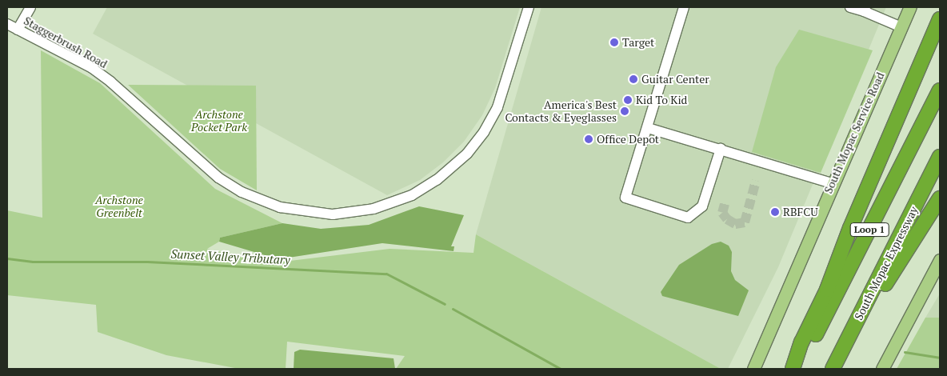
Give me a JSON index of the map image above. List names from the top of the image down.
{
  "streets": {
    "highway": ["Loop 1", "South Mopac Expressway"],
    "main road": ["South Mopac Service Road"],
    "street": ["Staggerbrush Road"]
  },
  "water": ["Sunset Valley Tributary"],
  "parks": ["Archstone Pocket Park", "Archstone Greenbelt"],
  "places": [
    "Target",
    "Guitar Center",
    "Kid To Kid",
    "America's Best Contacts & Eyeglasses",
    "Office Depot",
    "RBFCU"
  ]
}
